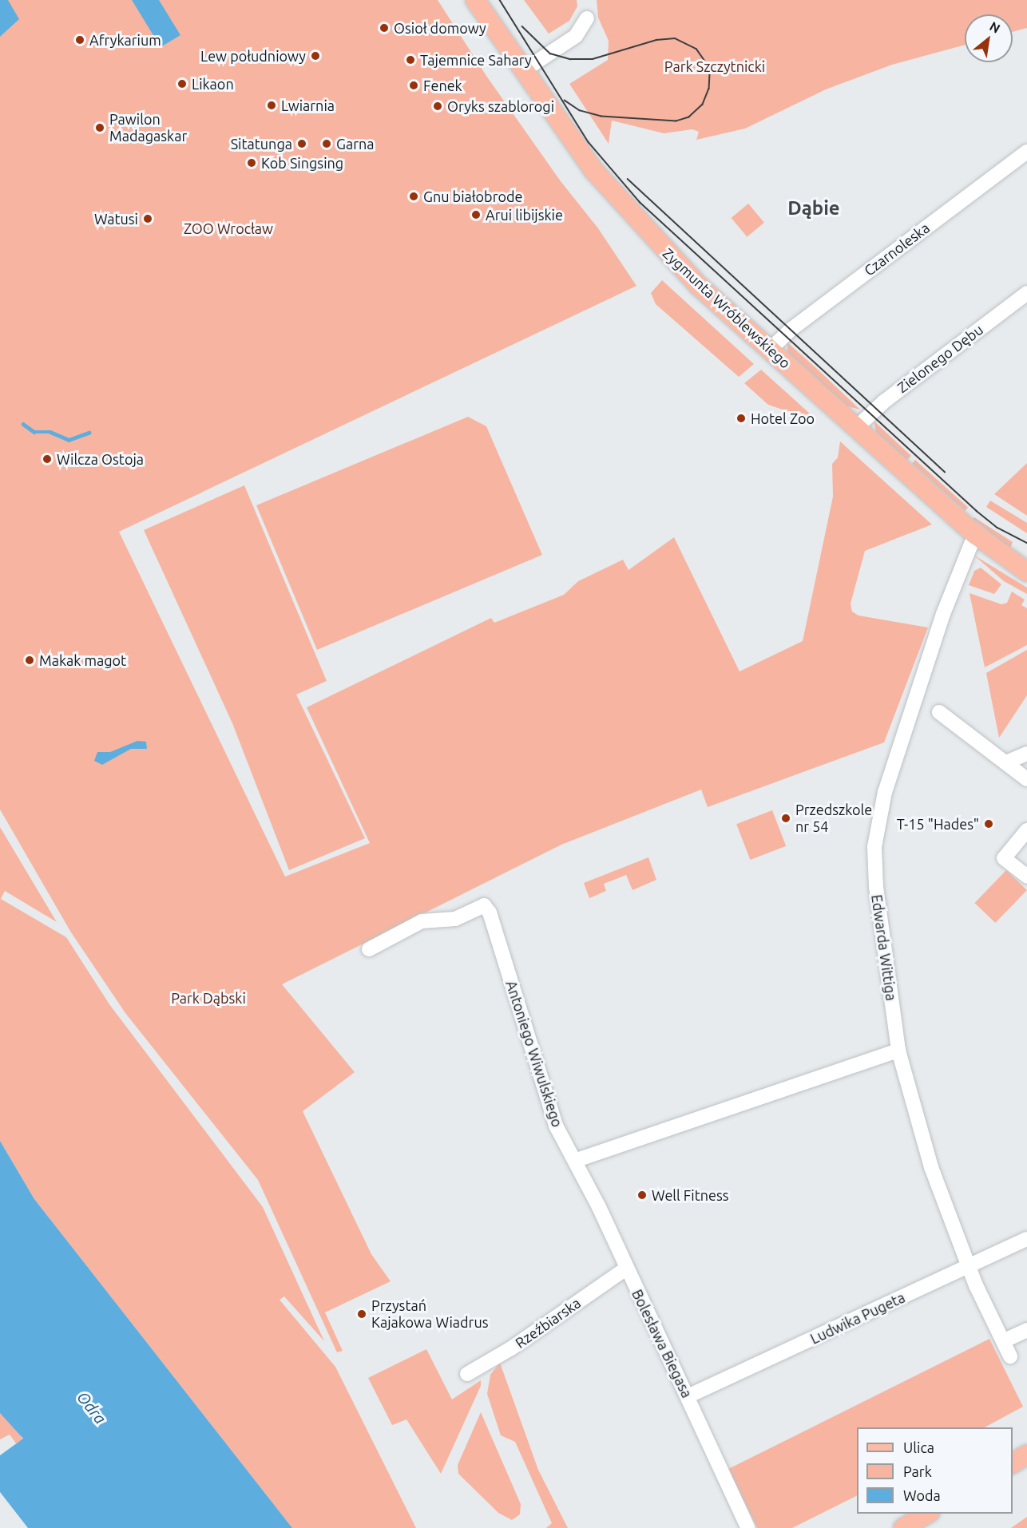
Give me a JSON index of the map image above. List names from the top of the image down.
{
  "streets": {
    "main road": ["Zygmunta Wróblewskiego"],
    "street": [
      "Czarnoleska",
      "Zielonego Dębu",
      "Edwarda Wittiga",
      "Antoniego Wiwulskiego",
      "Ludwika Pugeta",
      "Rzeźbiarska",
      "Bolesława Biegasa"
    ]
  },
  "crossings": [
    ["Czarnoleska", "Zygmunta Wróblewskiego"],
    ["Zygmunta Wróblewskiego", "Zielonego Dębu"],
    ["Zygmunta Wróblewskiego", "Edwarda Wittiga"],
    ["Edwarda Wittiga", "Ludwika Pugeta"],
    ["Antoniego Wiwulskiego", "Bolesława Biegasa"],
    ["Ludwika Pugeta", "Bolesława Biegasa"],
    ["Rzeźbiarska", "Bolesława Biegasa"]
  ],
  "districts": ["Dąbie"],
  "water": ["Odra"],
  "parks": ["Park Szczytnicki", "ZOO Wrocław", "Park Dąbski"],
  "places": [
    "Osioł domowy",
    "Afrykarium",
    "Lew południowy",
    "Tajemnice Sahary",
    "Likaon",
    "Fenek",
    "Lwiarnia",
    "Oryks szablorogi",
    "Pawilon Madagaskar",
    "Sitatunga",
    "Garna",
    "Kob Singsing",
    "Gnu białobrode",
    "Arui libijskie",
    "Watusi",
    "Hotel Zoo",
    "Wilcza Ostoja",
    "Makak magot",
    "Przedszkole nr 54",
    "T-15 \"Hades\"",
    "Well Fitness",
    "Przystań Kajakowa Wiadrus"
  ],
  "legend": ["Ulica", "Park", "Woda"],
  "north": "top right"
}
